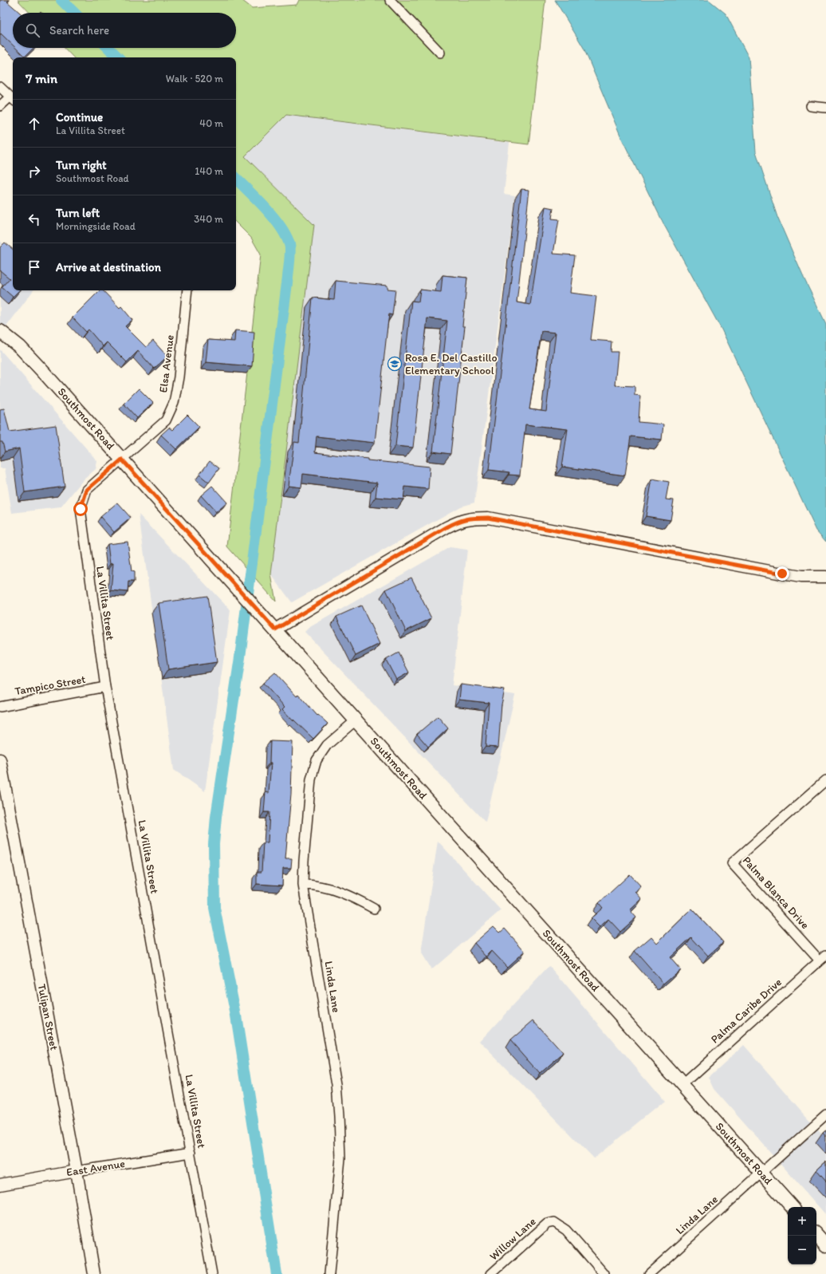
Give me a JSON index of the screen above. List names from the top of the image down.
{
  "streets": {
    "main road": ["Southmost Road"],
    "street": [
      "Elsa Avenue",
      "La Villita Street",
      "Tampico Street",
      "Palma Blanca Drive",
      "Linda Lane",
      "Palma Caribe Drive",
      "Tulipan Street",
      "East Avenue",
      "Willow Lane"
    ]
  },
  "crossings": [
    ["Elsa Avenue", "Southmost Road"],
    ["Elsa Avenue", "La Villita Street"],
    ["Southmost Road", "La Villita Street"],
    ["Southmost Road", "Linda Lane"],
    ["Southmost Road", "Palma Caribe Drive"],
    ["La Villita Street", "Tampico Street"],
    ["La Villita Street", "East Avenue"],
    ["Palma Blanca Drive", "Palma Caribe Drive"],
    ["Tulipan Street", "East Avenue"]
  ],
  "places": {
    "school or university": ["Rosa E. Del Castillo Elementary School"]
  },
  "page": {
    "search": "Search here",
    "heading": ["7 min", "Walk · 520 m"],
    "list": [
      ["Continue", "La Villita Street", "40 m"],
      ["Turn right", "Southmost Road", "140 m"],
      ["Turn left", "Morningside Road", "340 m"],
      "Arrive at destination"
    ],
    "map_buttons": ["+", "−"]
  }
}
